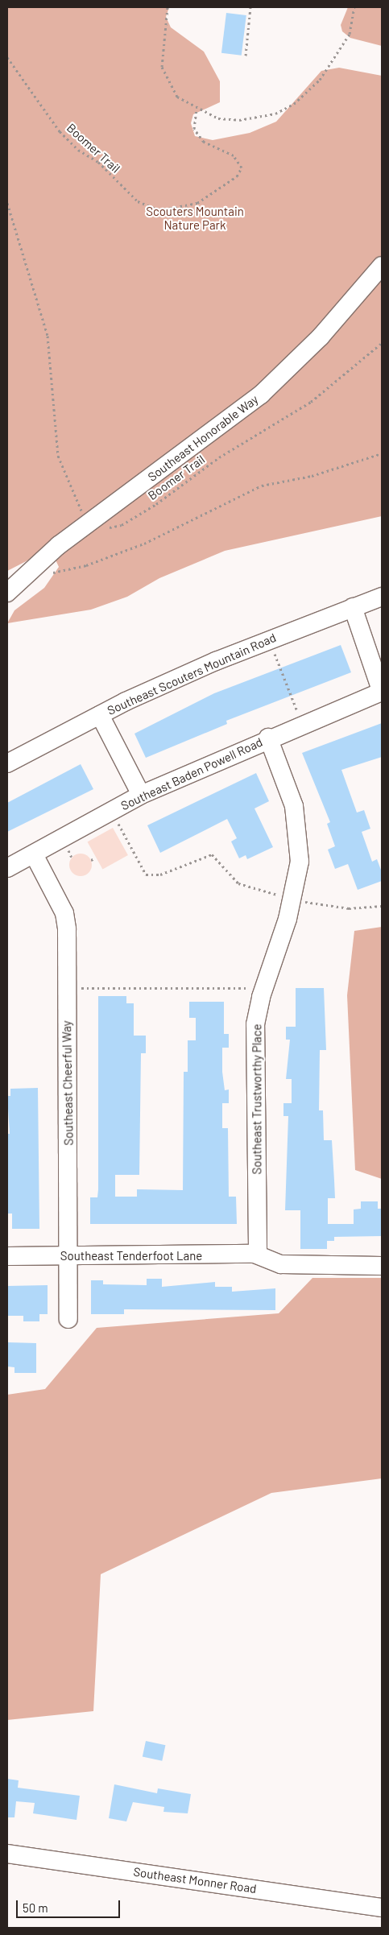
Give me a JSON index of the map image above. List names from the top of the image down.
{
  "streets": {
    "street": [
      "Southeast Honorable Way",
      "Southeast Scouters Mountain Road",
      "Southeast Baden Powell Road",
      "Southeast Cheerful Way",
      "Southeast Trustworthy Place",
      "Southeast Tenderfoot Lane",
      "Southeast Monner Road"
    ],
    "path": ["Boomer Trail"]
  },
  "crossings": [
    ["Boomer Trail", "Southeast Honorable Way"],
    ["Southeast Baden Powell Road", "Southeast Cheerful Way"],
    ["Southeast Baden Powell Road", "Southeast Trustworthy Place"],
    ["Southeast Cheerful Way", "Southeast Tenderfoot Lane"],
    ["Southeast Trustworthy Place", "Southeast Tenderfoot Lane"]
  ],
  "parks": ["Scouters Mountain Nature Park"],
  "scale_bar": "50 m"
}
